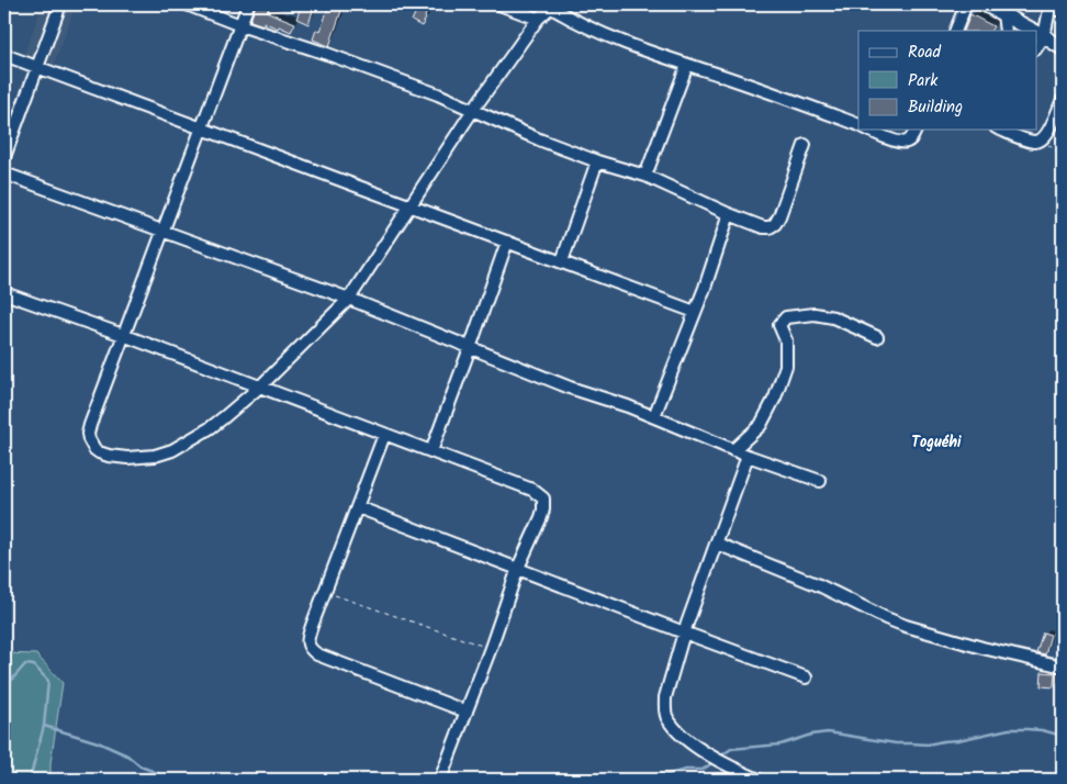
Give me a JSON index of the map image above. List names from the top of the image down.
{
  "districts": ["Toguéhi"],
  "legend": ["Road", "Park", "Building"]
}
